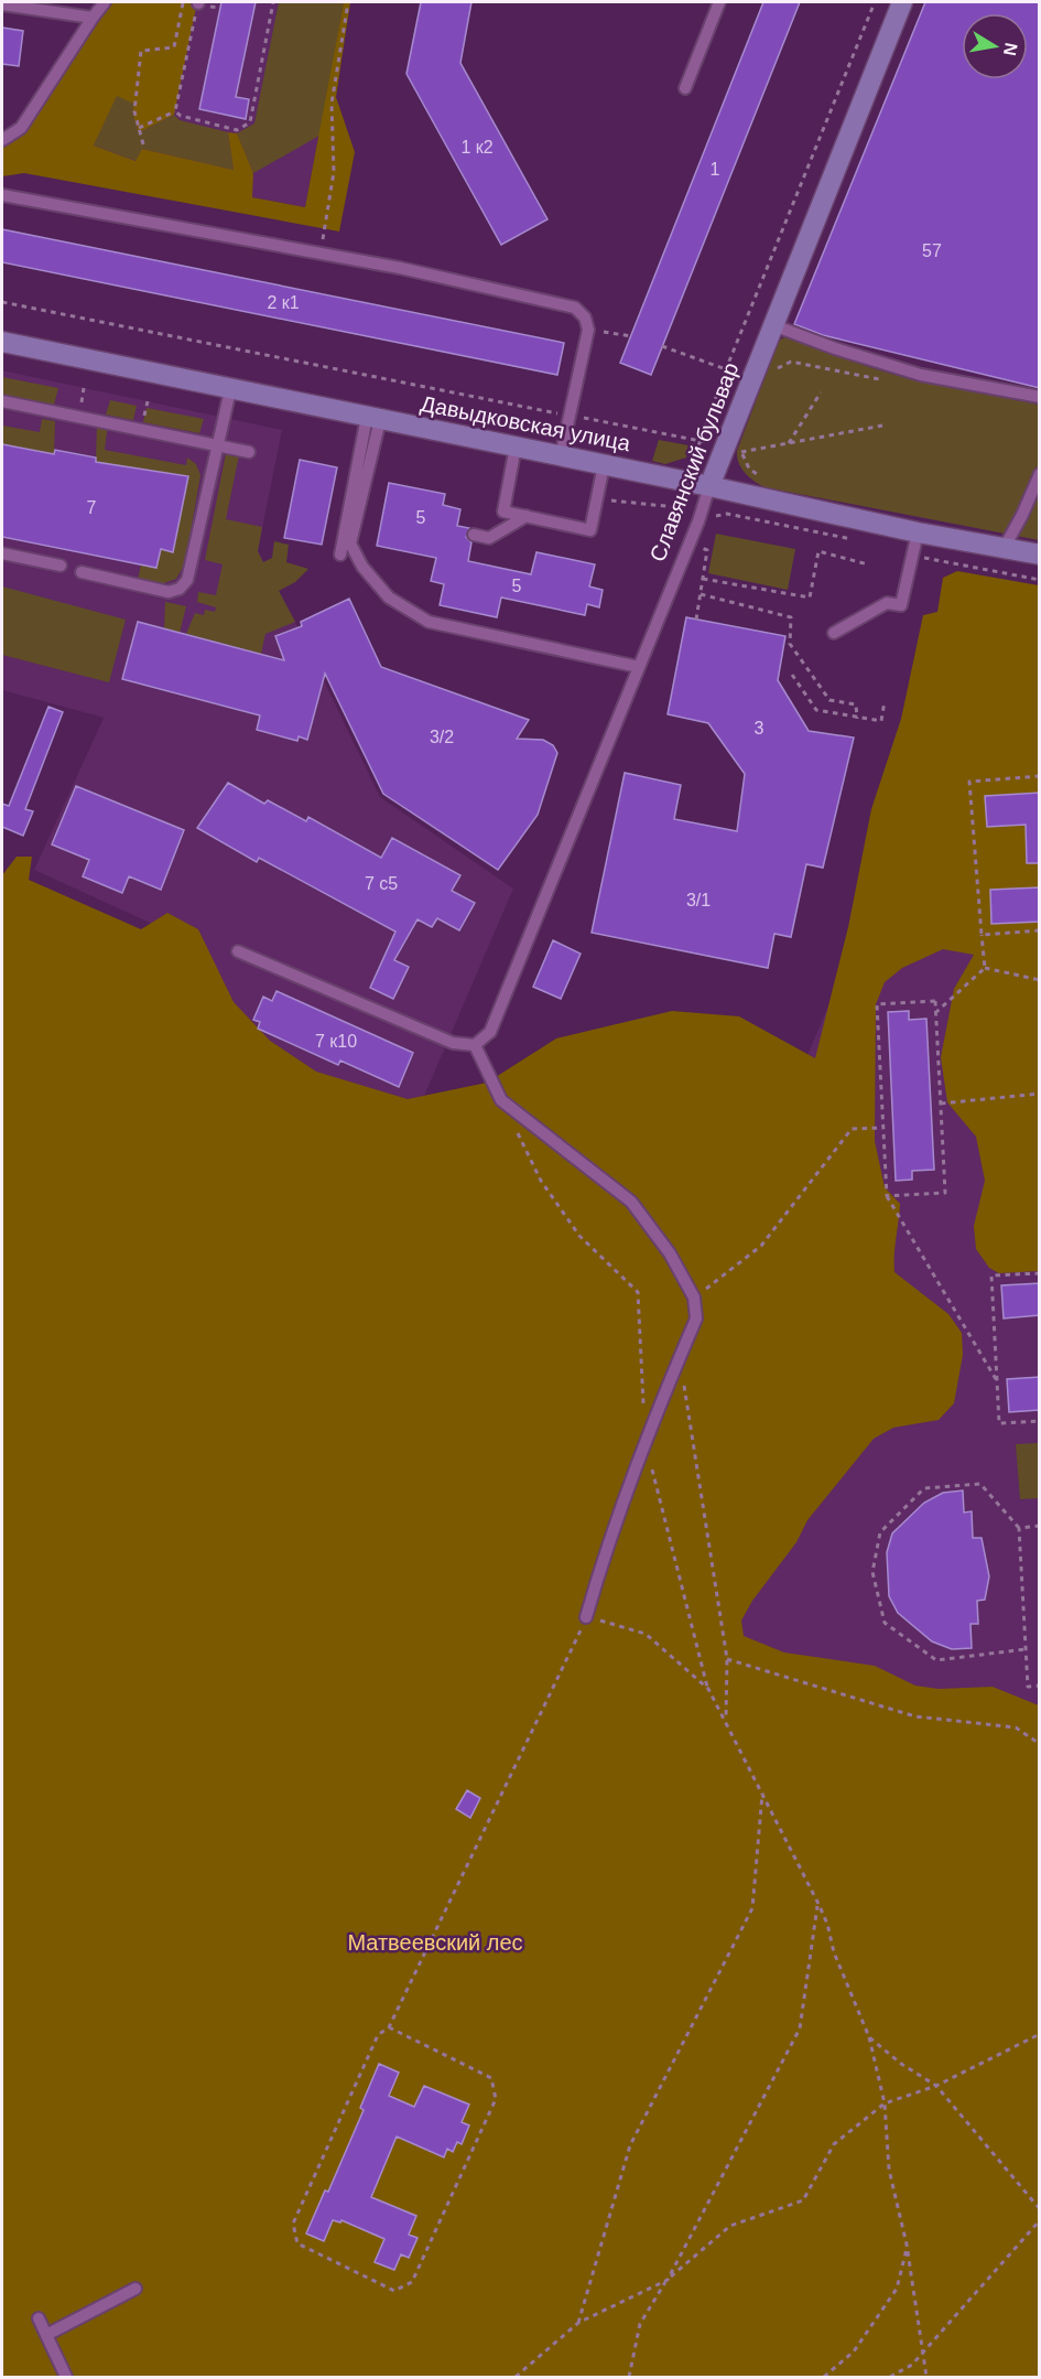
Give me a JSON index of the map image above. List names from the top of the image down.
{
  "streets": {
    "street": ["Давыдковская улица", "Славянский бульвар"]
  },
  "crossings": [
    ["Давыдковская улица", "Славянский бульвар"]
  ],
  "parks": ["Матвеевский лес"],
  "house_numbers": [
    "1 к2",
    "1",
    "57",
    "2 к1",
    "7",
    "5",
    "5",
    "3",
    "3/2",
    "7 с5",
    "3/1",
    "7 к10"
  ],
  "north": "right"
}
